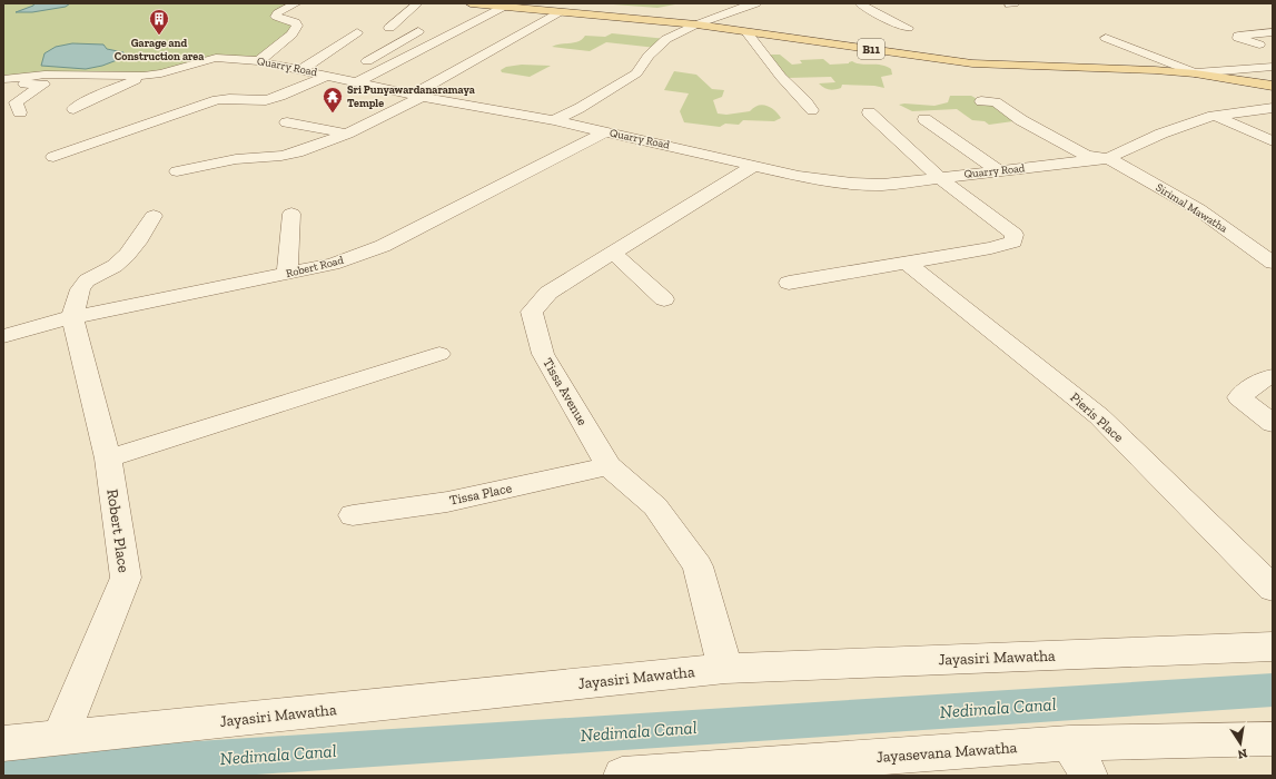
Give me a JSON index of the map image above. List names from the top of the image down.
{
  "streets": {
    "main road": ["B11"],
    "street": [
      "Quarry Road",
      "Sirimal Mawatha",
      "Robert Road",
      "Tissa Avenue",
      "Pieris Place",
      "Tissa Place",
      "Robert Place",
      "Jayasiri Mawatha",
      "Jayasevana Mawatha"
    ]
  },
  "crossings": [
    ["Quarry Road", "Sirimal Mawatha"],
    ["Quarry Road", "Robert Road"],
    ["Quarry Road", "Tissa Avenue"],
    ["Robert Road", "Robert Place"],
    ["Tissa Avenue", "Tissa Place"],
    ["Tissa Avenue", "Jayasiri Mawatha"],
    ["Robert Place", "Jayasiri Mawatha"]
  ],
  "water": ["Nedimala Canal"],
  "places": {
    "building": ["Garage and Construction area"],
    "temple": ["Sri Punyawardanaramaya Temple"]
  },
  "north": "bottom"
}
